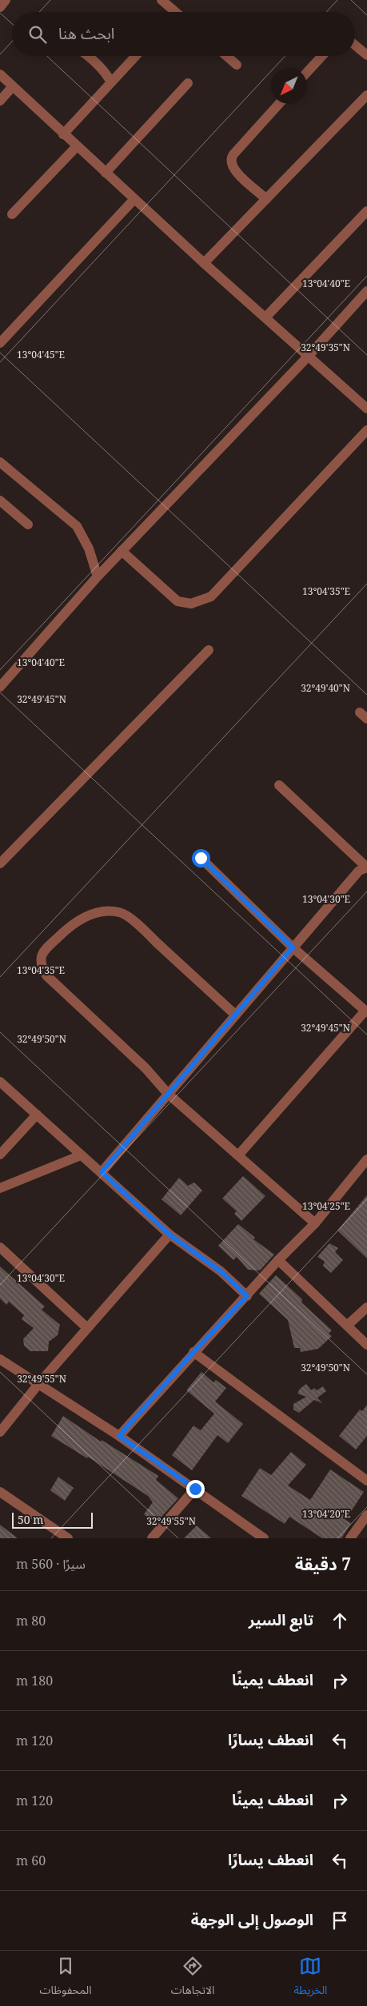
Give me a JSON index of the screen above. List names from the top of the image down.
{
  "scale_bar": "50 m",
  "north": "bottom left",
  "page": {
    "search": "ابحث هنا",
    "scale": "50 m",
    "heading": ["7 دقيقة", "سيرًا · 560 m"],
    "list": [
      ["تابع السير", "80 m"],
      ["انعطف يمينًا", "180 m"],
      ["انعطف يسارًا", "120 m"],
      ["انعطف يمينًا", "120 m"],
      ["انعطف يسارًا", "60 m"],
      "الوصول إلى الوجهة"
    ],
    "nav": ["الخريطة", "الاتجاهات", "المحفوظات"]
  },
  "coordinates": [
    "13°04'40\"E",
    "32°49'35\"N",
    "13°04'45\"E",
    "13°04'35\"E",
    "32°49'40\"N",
    "32°49'45\"N",
    "13°04'30\"E",
    "32°49'50\"N",
    "13°04'25\"E",
    "32°49'55\"N",
    "13°04'20\"E"
  ]
}
